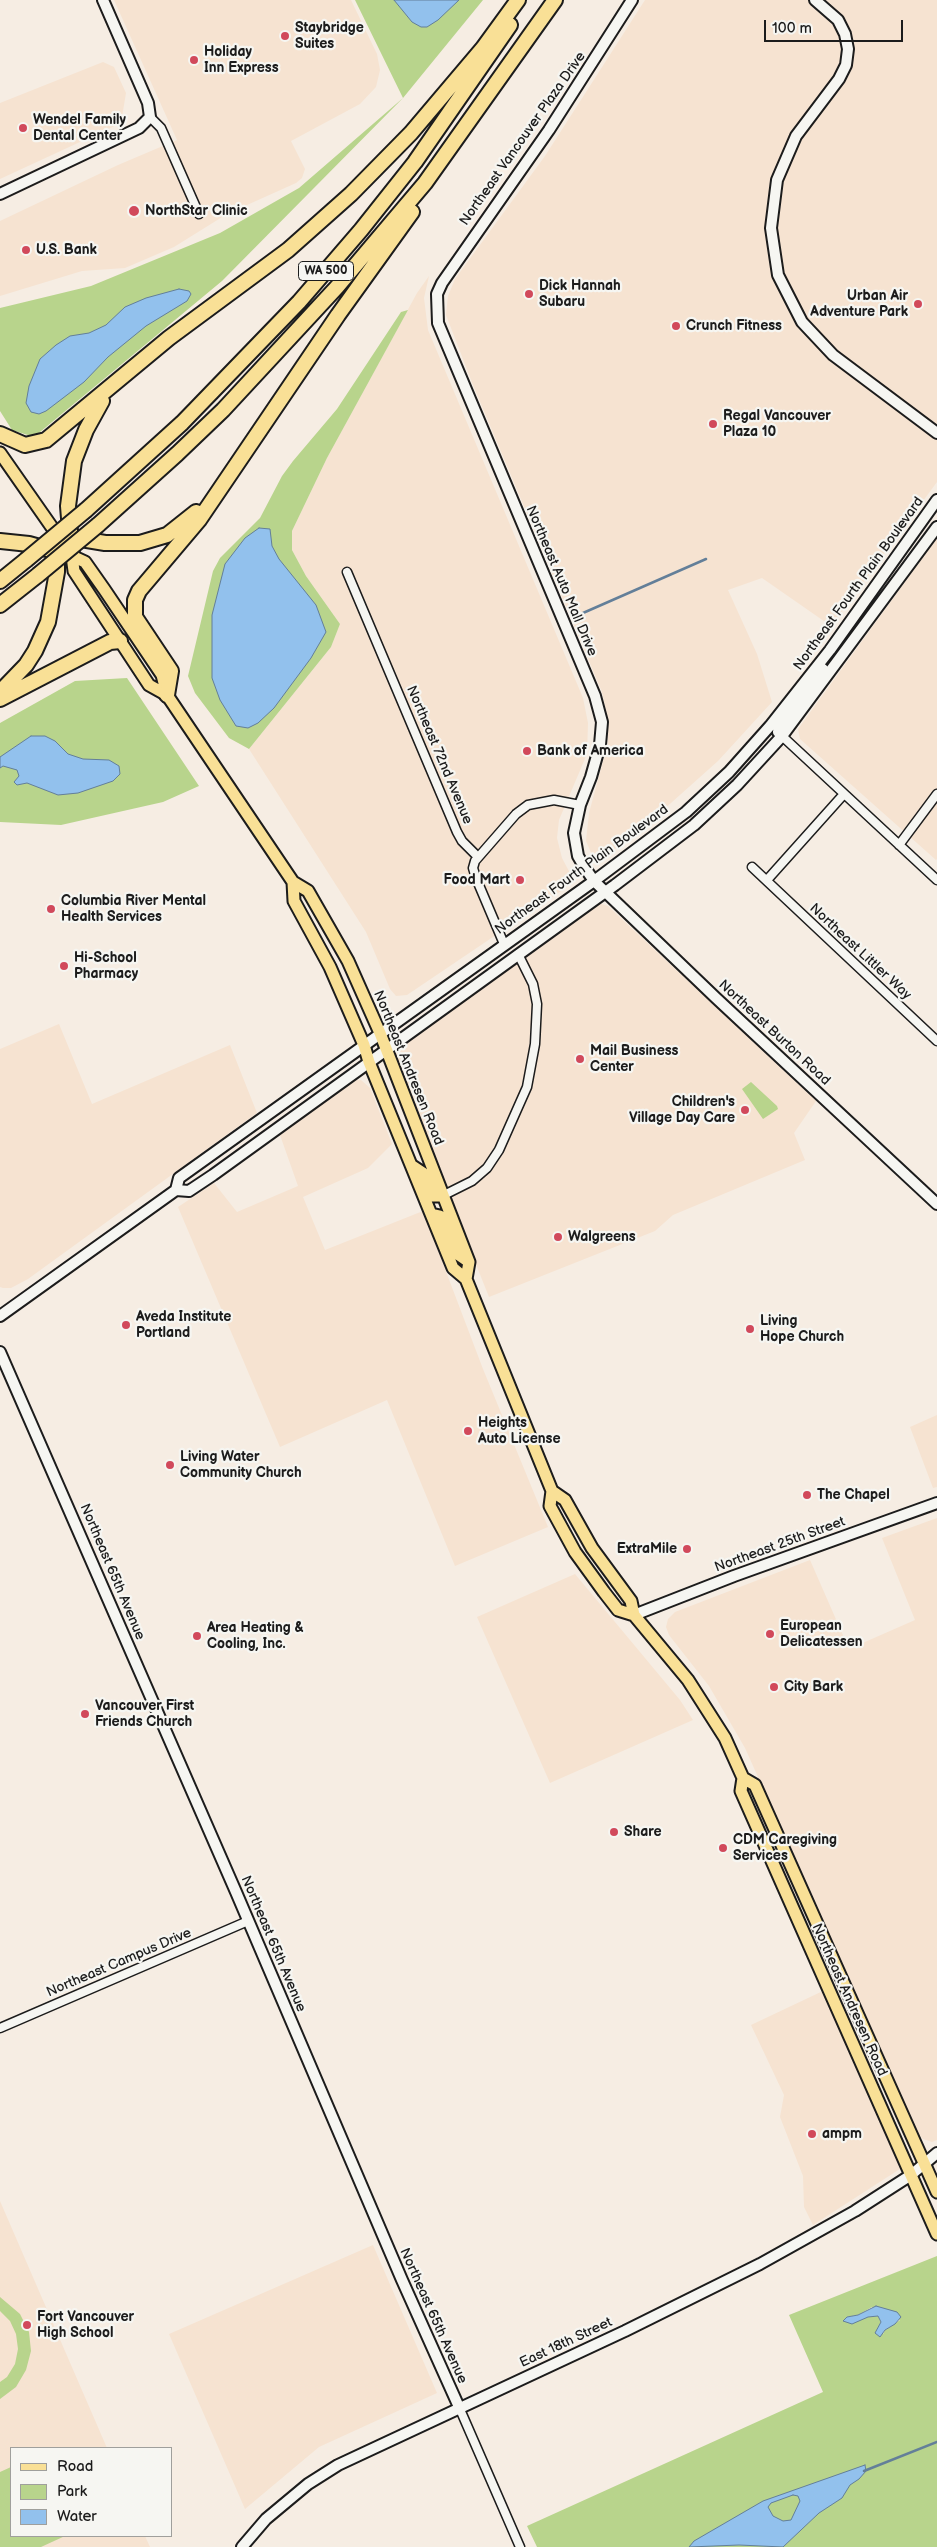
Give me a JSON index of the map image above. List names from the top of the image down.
{
  "streets": {
    "highway": ["WA 500"],
    "main road": ["Northeast Andresen Road"],
    "street": [
      "Northeast Vancouver Plaza Drive",
      "Northeast Auto Mall Drive",
      "Northeast Fourth Plain Boulevard",
      "Northeast 72nd Avenue",
      "Northeast Littler Way",
      "Northeast Burton Road",
      "Northeast 25th Street",
      "Northeast 65th Avenue",
      "Northeast Campus Drive",
      "East 18th Street"
    ]
  },
  "crossings": [
    ["Northeast Vancouver Plaza Drive", "Northeast Auto Mall Drive"],
    ["Northeast Auto Mall Drive", "Northeast Fourth Plain Boulevard"],
    ["Northeast Auto Mall Drive", "Northeast Burton Road"],
    ["Northeast Fourth Plain Boulevard", "Northeast Burton Road"],
    ["Northeast Fourth Plain Boulevard", "Northeast Andresen Road"],
    ["Northeast Andresen Road", "Northeast 25th Street"],
    ["Northeast Andresen Road", "East 18th Street"],
    ["Northeast 65th Avenue", "Northeast Campus Drive"],
    ["Northeast 65th Avenue", "East 18th Street"]
  ],
  "places": [
    "Staybridge Suites",
    "Holiday Inn Express",
    "Wendel Family Dental Center",
    "NorthStar Clinic",
    "U.S. Bank",
    "Dick Hannah Subaru",
    "Urban Air Adventure Park",
    "Crunch Fitness",
    "Regal Vancouver Plaza 10",
    "Bank of America",
    "Food Mart",
    "Columbia River Mental Health Services",
    "Hi-School Pharmacy",
    "Mail Business Center",
    "Children's Village Day Care",
    "Walgreens",
    "Aveda Institute Portland",
    "Living Hope Church",
    "Heights Auto License",
    "Living Water Community Church",
    "The Chapel",
    "ExtraMile",
    "European Delicatessen",
    "Area Heating & Cooling, Inc.",
    "City Bark",
    "Vancouver First Friends Church",
    "Share",
    "CDM Caregiving Services",
    "ampm",
    "Fort Vancouver High School"
  ],
  "legend": ["Road", "Park", "Water"],
  "scale_bar": "100 m"
}
